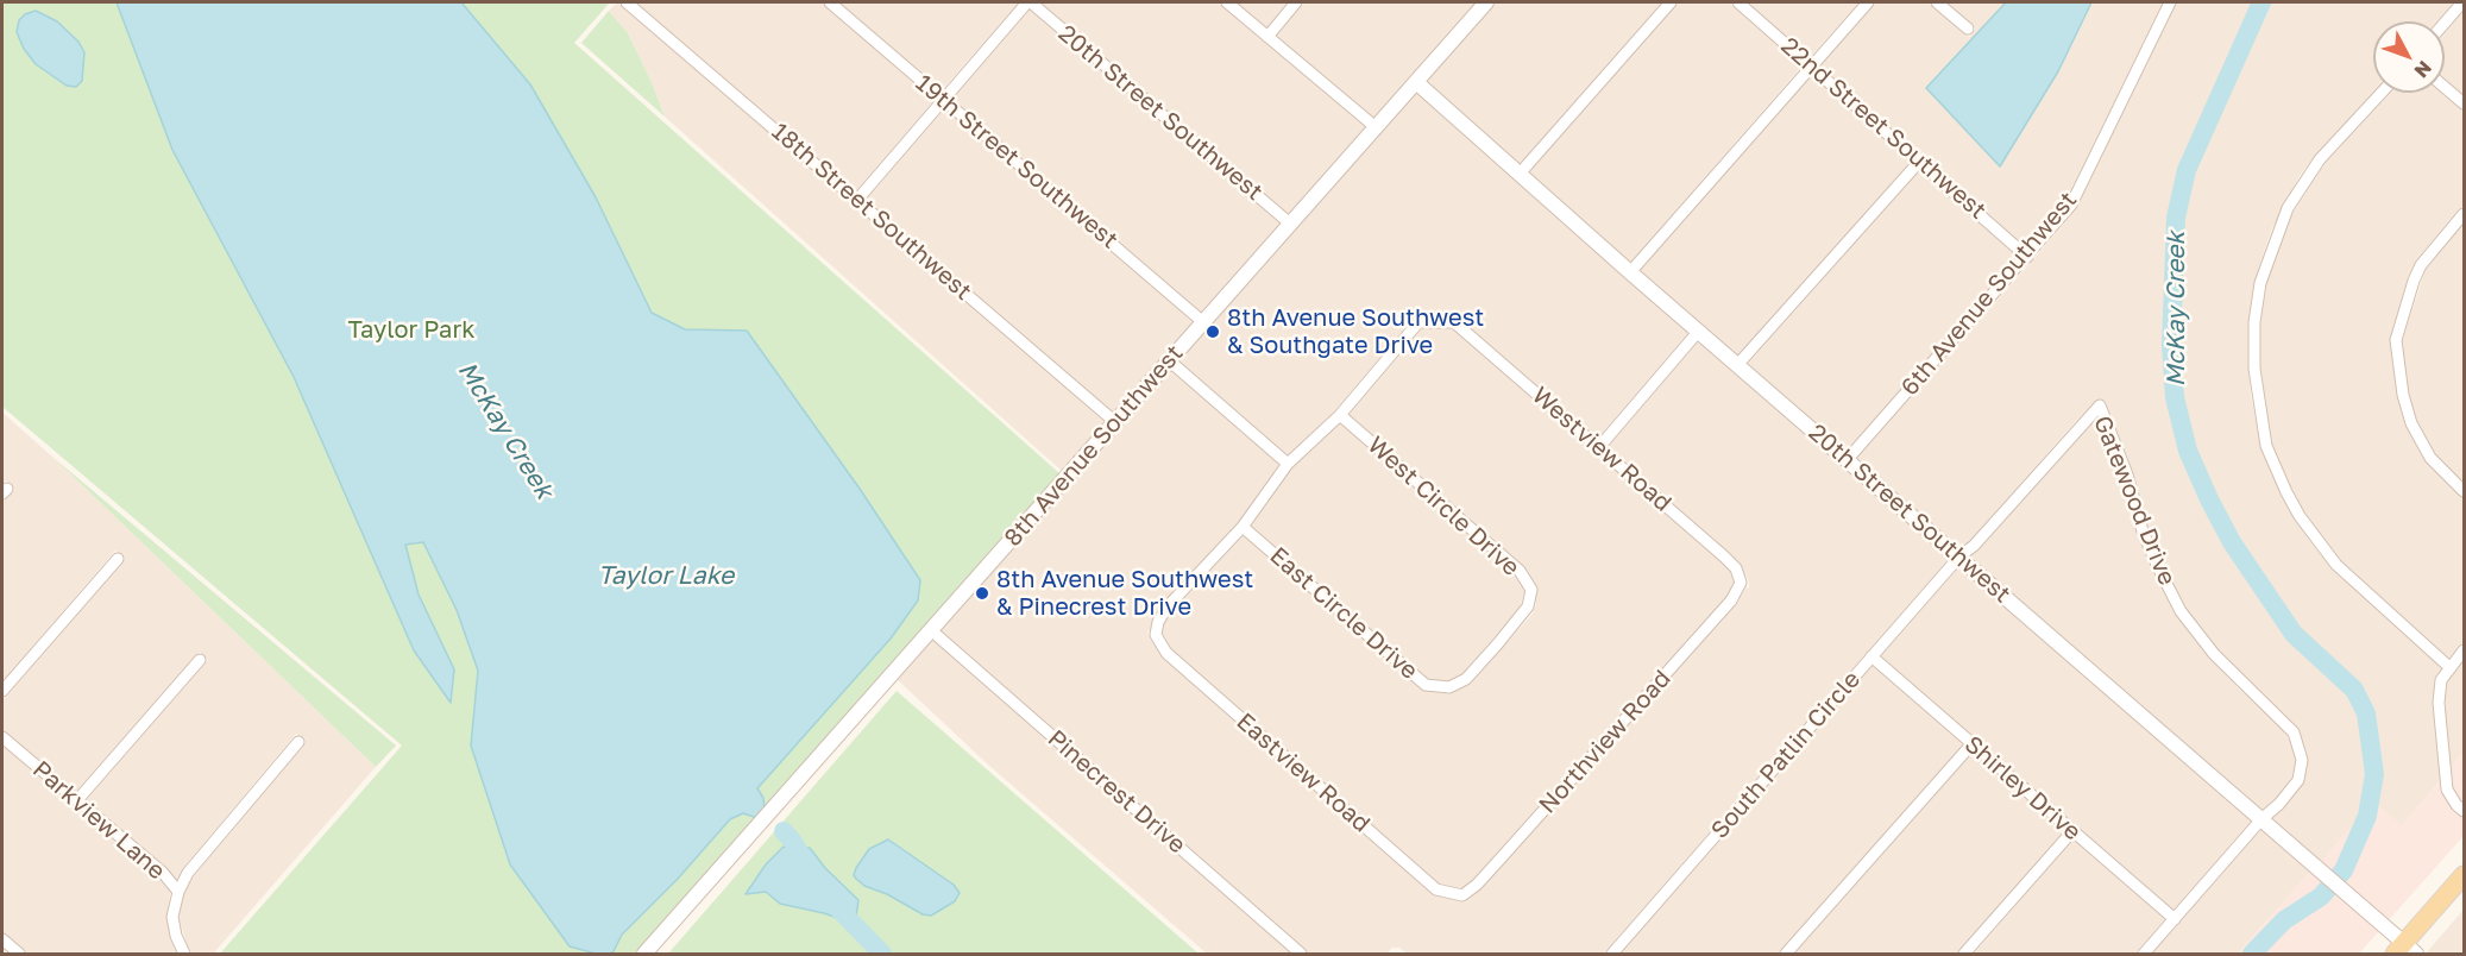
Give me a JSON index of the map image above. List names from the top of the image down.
{
  "streets": {
    "street": [
      "20th Street Southwest",
      "22nd Street Southwest",
      "19th Street Southwest",
      "18th Street Southwest",
      "6th Avenue Southwest",
      "8th Avenue Southwest",
      "Westview Road",
      "Gatewood Drive",
      "West Circle Drive",
      "East Circle Drive",
      "Northview Road",
      "South Patlin Circle",
      "Eastview Road",
      "Shirley Drive",
      "Pinecrest Drive",
      "Parkview Lane"
    ]
  },
  "crossings": [
    ["20th Street Southwest", "6th Avenue Southwest"],
    ["20th Street Southwest", "8th Avenue Southwest"],
    ["20th Street Southwest", "Gatewood Drive"],
    ["20th Street Southwest", "South Patlin Circle"],
    ["22nd Street Southwest", "6th Avenue Southwest"],
    ["19th Street Southwest", "8th Avenue Southwest"],
    ["18th Street Southwest", "8th Avenue Southwest"],
    ["8th Avenue Southwest", "Pinecrest Drive"],
    ["Westview Road", "West Circle Drive"],
    ["Westview Road", "Northview Road"],
    ["Gatewood Drive", "South Patlin Circle"],
    ["West Circle Drive", "East Circle Drive"],
    ["East Circle Drive", "Eastview Road"],
    ["Northview Road", "Eastview Road"],
    ["South Patlin Circle", "Shirley Drive"]
  ],
  "water": ["McKay Creek", "Taylor Lake"],
  "parks": ["Taylor Park"],
  "places": ["8th Avenue Southwest & Southgate Drive", "8th Avenue Southwest & Pinecrest Drive"],
  "north": "bottom right"
}
